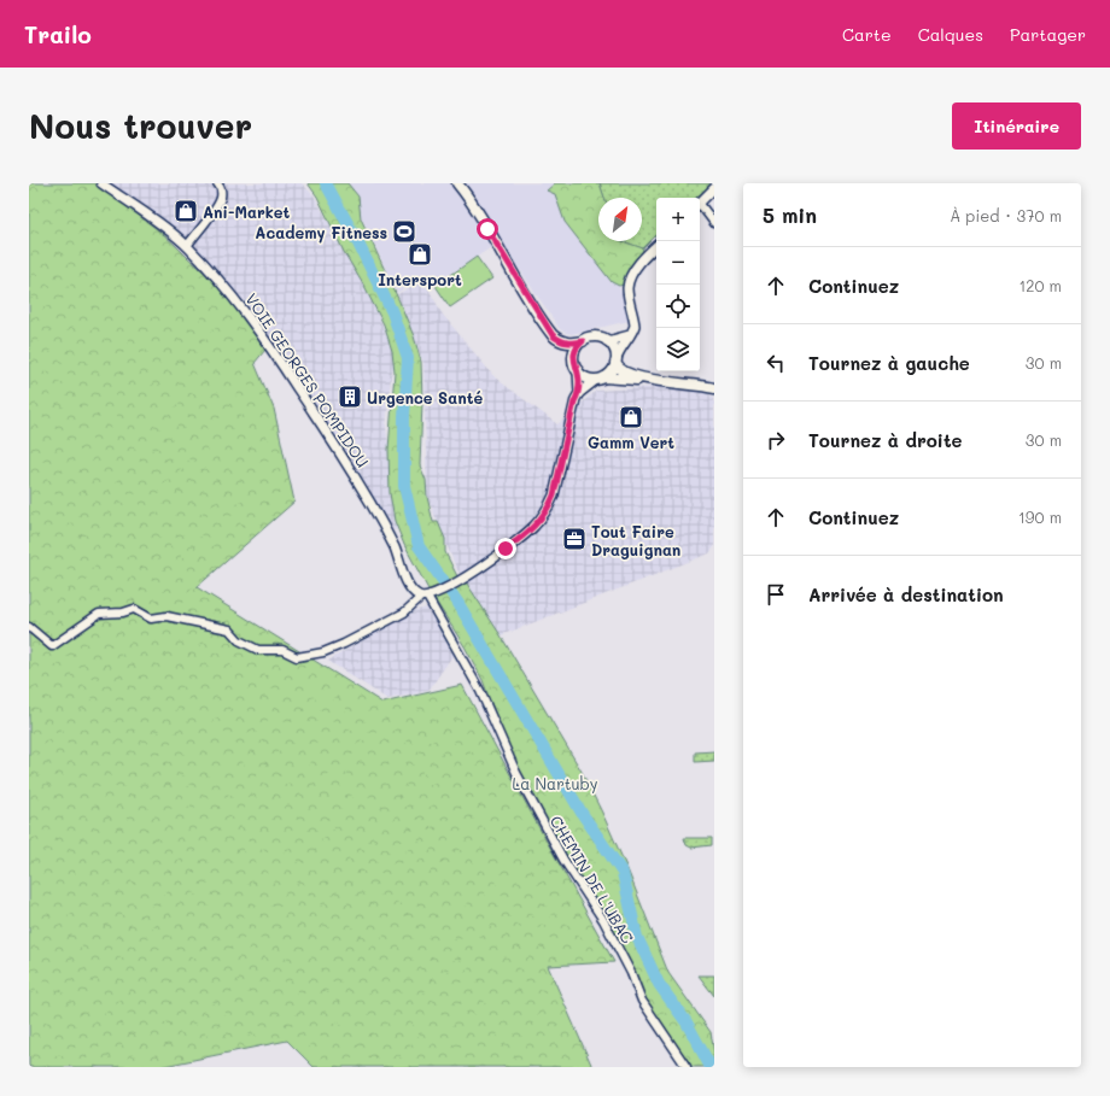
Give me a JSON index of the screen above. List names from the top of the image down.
{
  "streets": {
    "street": ["VOIE GEORGES POMPIDOU", "CHEMIN DE L'UBAC"]
  },
  "crossings": [
    ["VOIE GEORGES POMPIDOU", "CHEMIN DE L'UBAC"]
  ],
  "parks": ["La Nartuby"],
  "places": {
    "shop": ["Ani-Market", "Intersport", "Gamm Vert"],
    "sports": ["Academy Fitness"],
    "building": ["Urgence Santé"],
    "office": ["Tout Faire Draguignan"]
  },
  "north": "top right",
  "page": {
    "header": "Trailo",
    "nav": ["Carte", "Calques", "Partager"],
    "buttons": "Itinéraire",
    "title": "Nous trouver",
    "heading": ["5 min", "À pied · 370 m"],
    "map_buttons": ["+", "−"],
    "list": [
      ["Continuez", "120 m"],
      ["Tournez à gauche", "30 m"],
      ["Tournez à droite", "30 m"],
      ["Continuez", "190 m"],
      "Arrivée à destination"
    ]
  }
}
